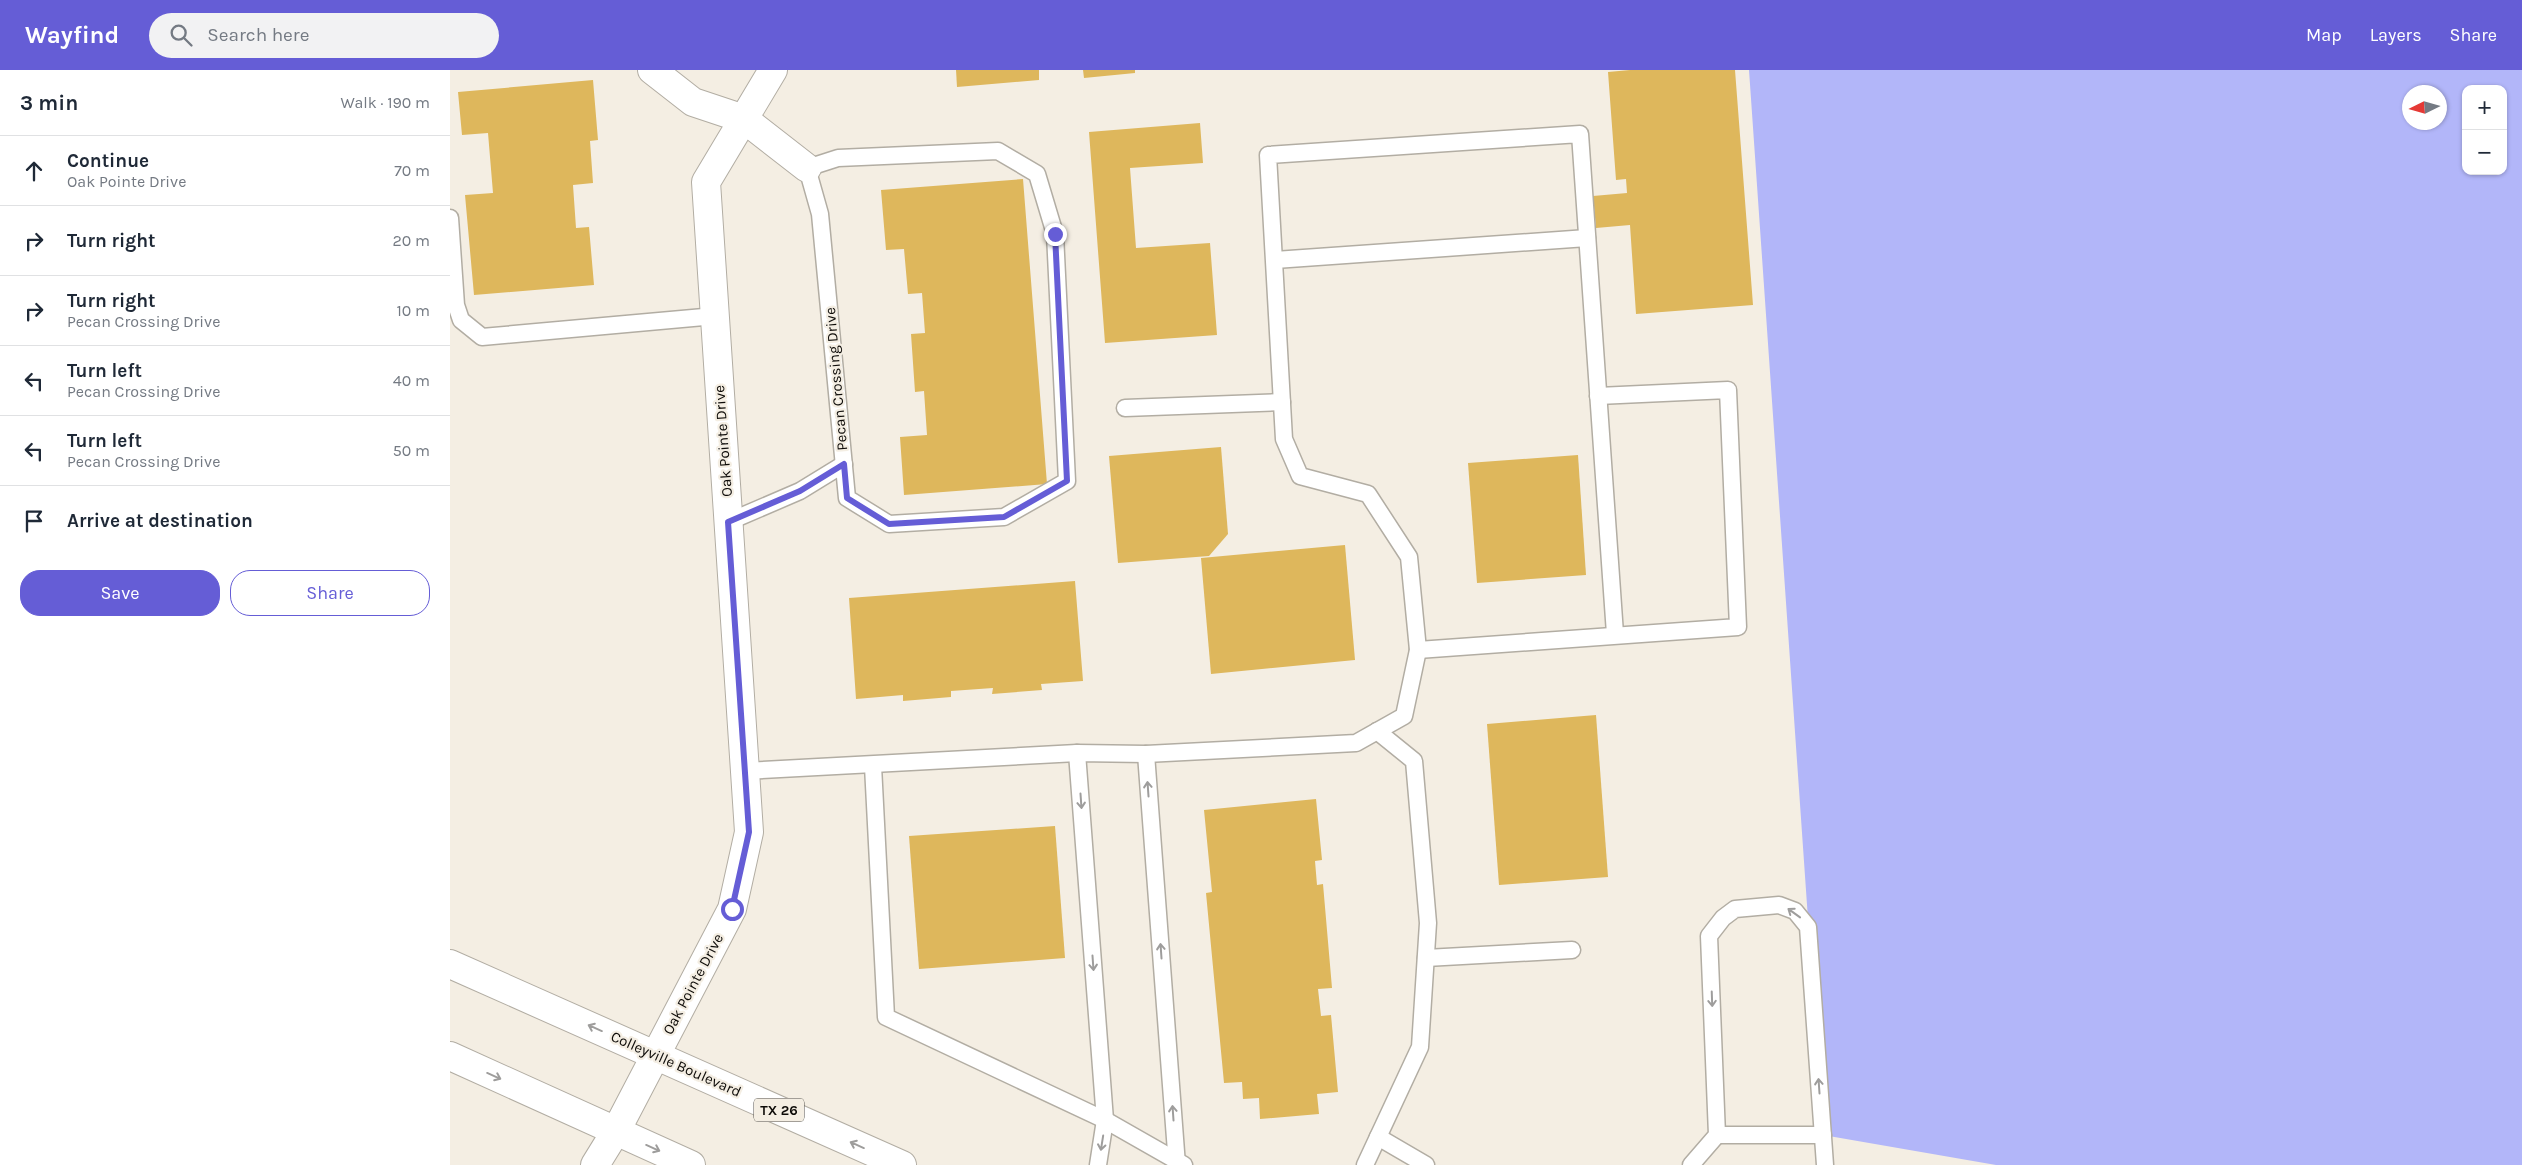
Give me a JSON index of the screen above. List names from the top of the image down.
{
  "streets": {
    "street": ["Oak Pointe Drive", "Colleyville Boulevard", "TX 26"],
    "lane": ["Pecan Crossing Drive"]
  },
  "crossings": [
    ["Oak Pointe Drive", "Colleyville Boulevard"]
  ],
  "north": "left",
  "page": {
    "header": "Wayfind",
    "search": "Search here",
    "nav": ["Map", "Layers", "Share"],
    "heading": ["3 min", "Walk · 190 m"],
    "map_buttons": ["+", "−"],
    "list": [
      ["Continue", "Oak Pointe Drive", "70 m"],
      ["Turn right", "20 m"],
      ["Turn right", "Pecan Crossing Drive", "10 m"],
      ["Turn left", "Pecan Crossing Drive", "40 m"],
      ["Turn left", "Pecan Crossing Drive", "50 m"],
      "Arrive at destination"
    ],
    "buttons": ["Save", "Share"]
  }
}
